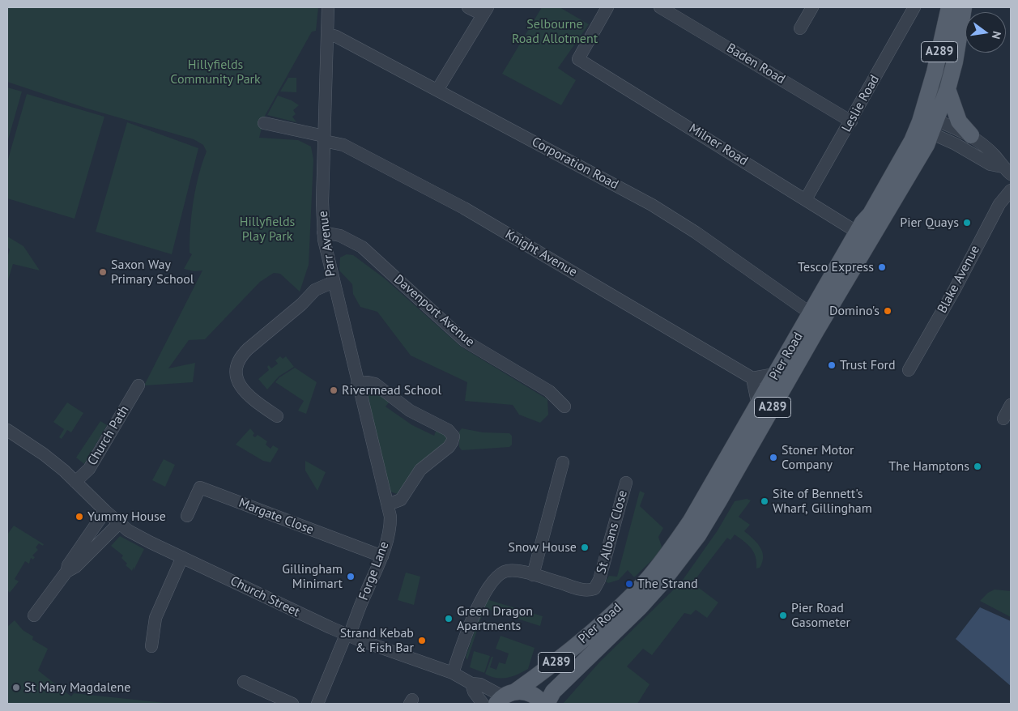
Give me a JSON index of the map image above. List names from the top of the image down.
{
  "streets": {
    "main road": ["A289", "Pier Road"],
    "street": [
      "Baden Road",
      "Leslie Road",
      "Milner Road",
      "Corporation Road",
      "Parr Avenue",
      "Knight Avenue",
      "Blake Avenue",
      "Davenport Avenue",
      "Church Path",
      "Margate Close",
      "St Albans Close",
      "Forge Lane",
      "Church Street"
    ]
  },
  "crossings": [
    ["Baden Road", "Leslie Road"],
    ["Leslie Road", "Milner Road"],
    ["Milner Road", "Pier Road"],
    ["Corporation Road", "Parr Avenue"],
    ["Corporation Road", "Pier Road"],
    ["Parr Avenue", "Knight Avenue"],
    ["Parr Avenue", "Davenport Avenue"],
    ["Parr Avenue", "Forge Lane"],
    ["Pier Road", "Church Street"],
    ["Church Path", "Church Street"],
    ["Margate Close", "Forge Lane"],
    ["St Albans Close", "Church Street"],
    ["Forge Lane", "Church Street"]
  ],
  "parks": ["Selbourne Road Allotment", "Hillyfields Community Park", "Hillyfields Play Park"],
  "places": [
    "Pier Quays",
    "Tesco Express",
    "Saxon Way Primary School",
    "Domino's",
    "Trust Ford",
    "Rivermead School",
    "Stoner Motor Company",
    "The Hamptons",
    "Site of Bennett's Wharf, Gillingham",
    "Yummy House",
    "Snow House",
    "Gillingham Minimart",
    "The Strand",
    "Pier Road Gasometer",
    "Green Dragon Apartments",
    "Strand Kebab & Fish Bar",
    "St Mary Magdalene"
  ],
  "north": "right"
}
